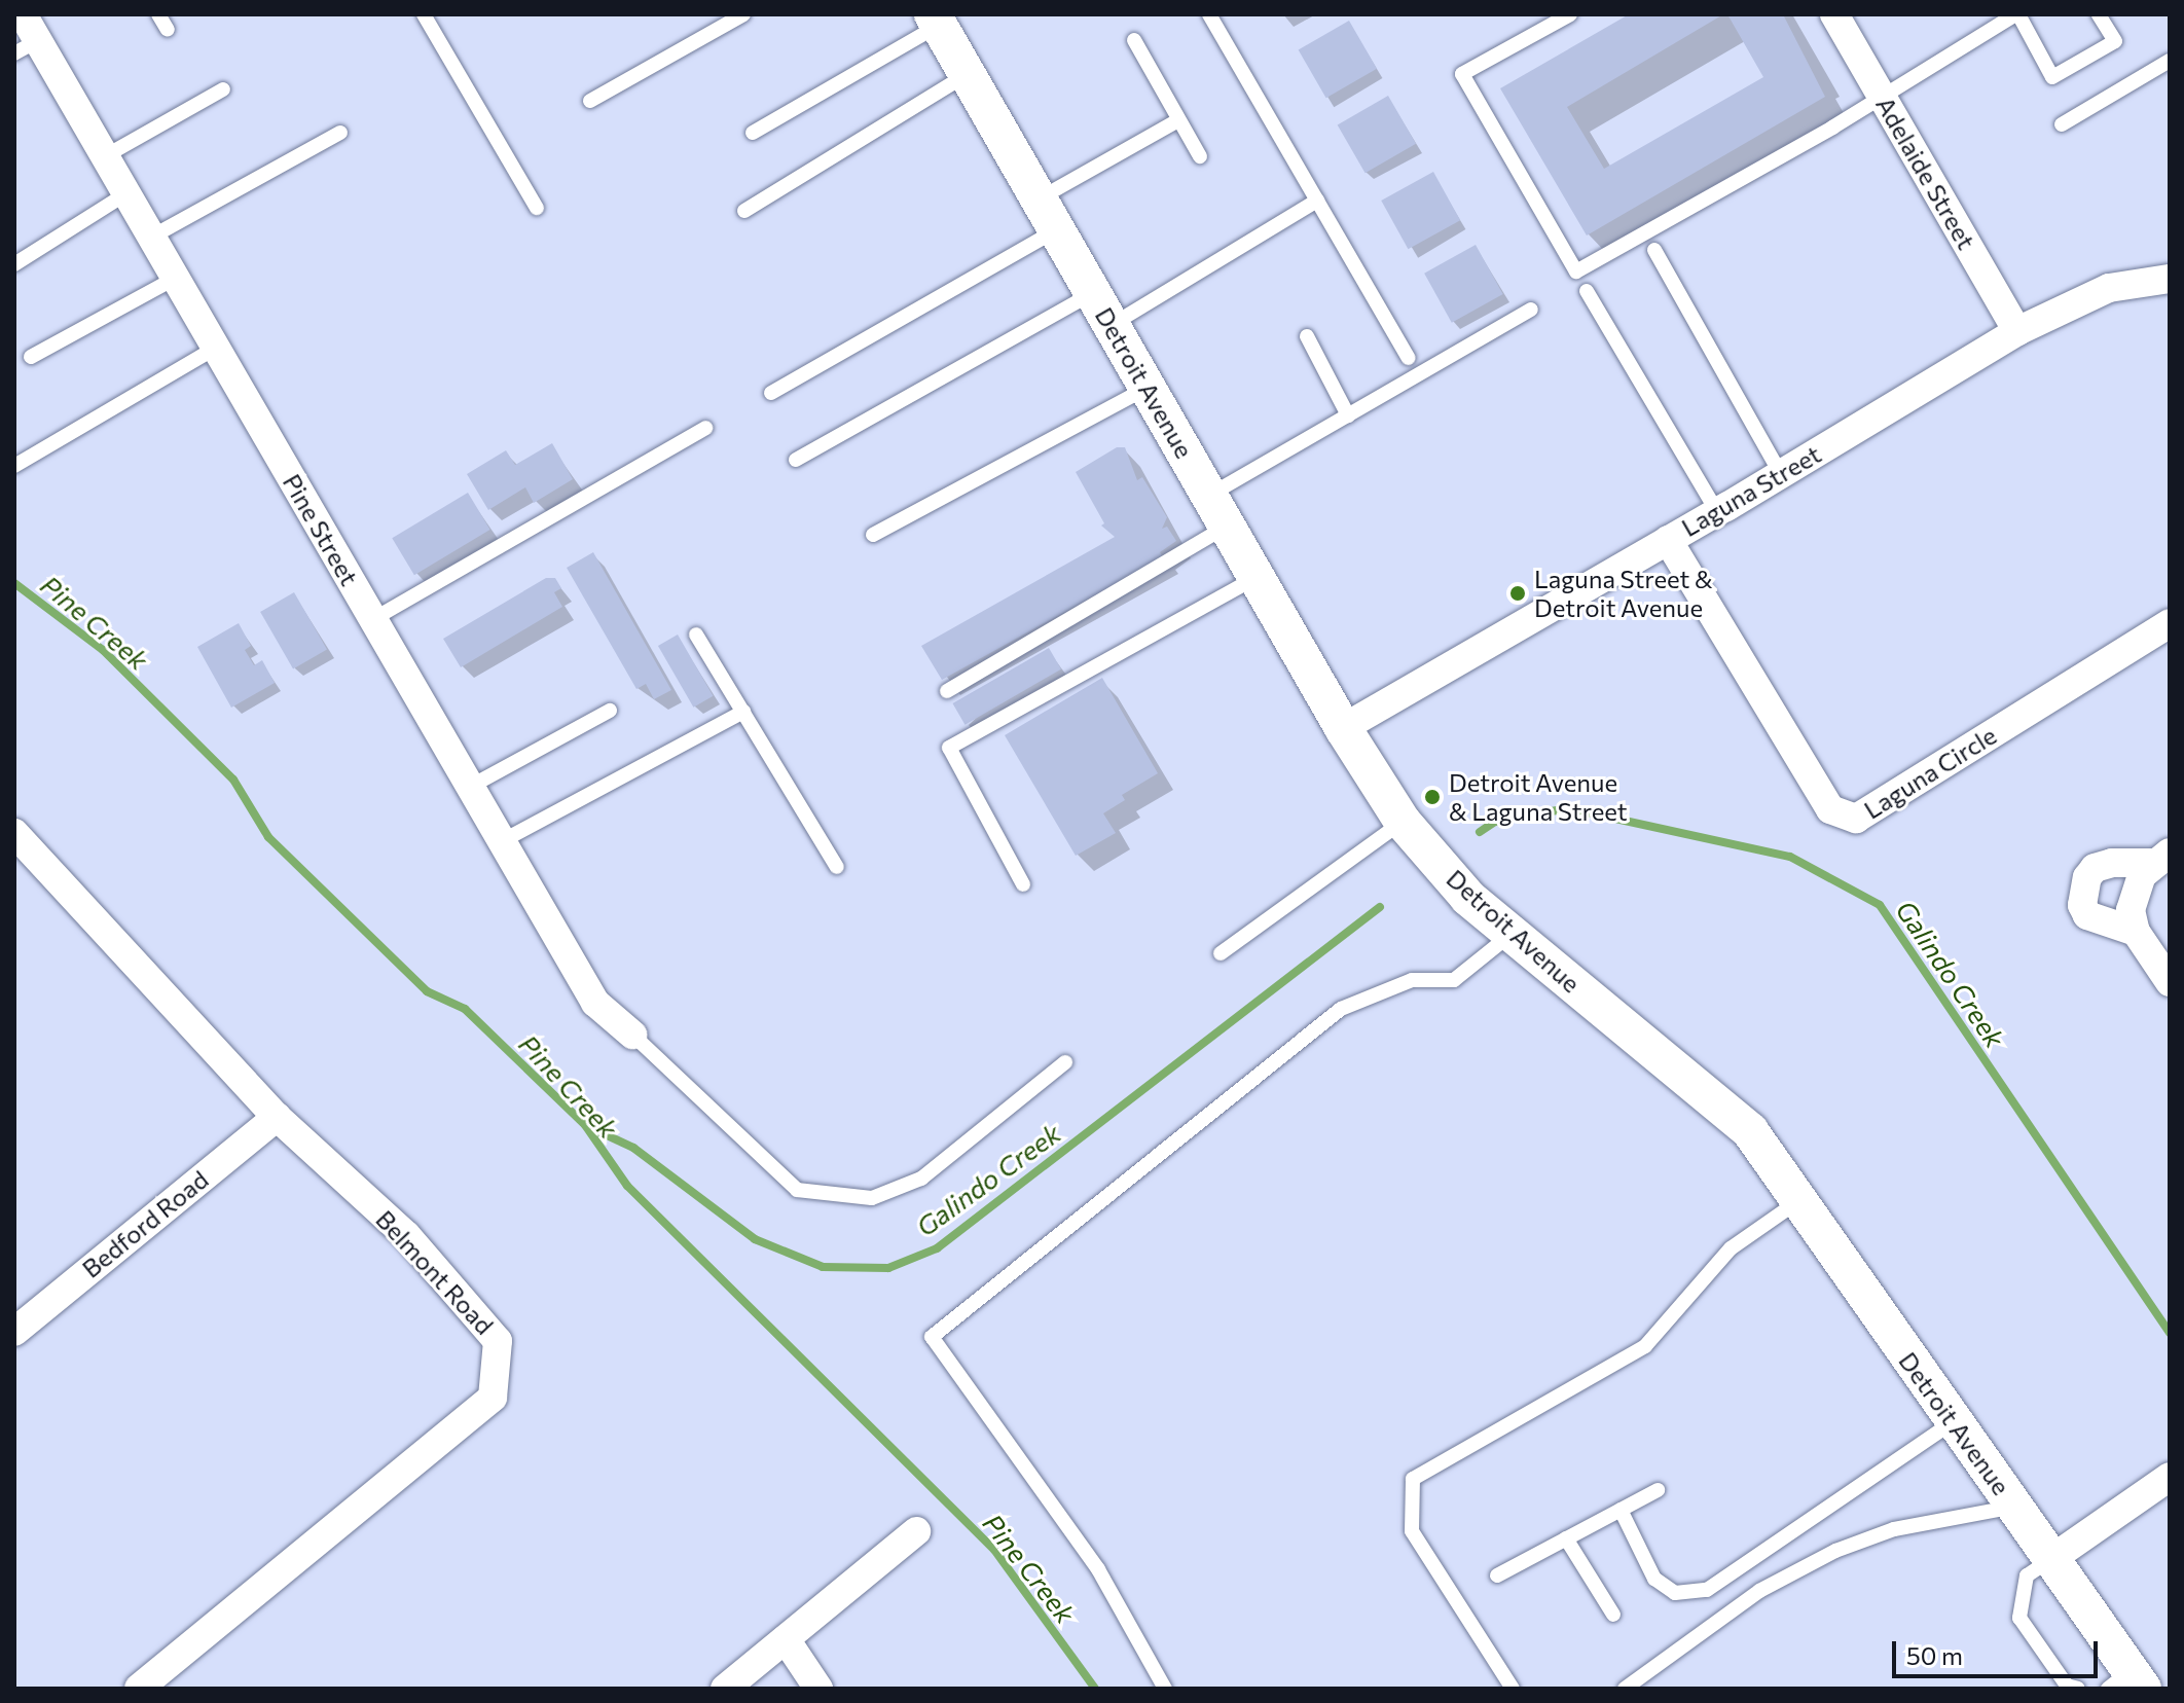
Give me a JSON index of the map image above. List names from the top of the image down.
{
  "streets": {
    "street": [
      "Adelaide Street",
      "Detroit Avenue",
      "Laguna Street",
      "Pine Street",
      "Laguna Circle",
      "Bedford Road",
      "Belmont Road"
    ]
  },
  "crossings": [
    ["Adelaide Street", "Laguna Street"],
    ["Detroit Avenue", "Laguna Street"],
    ["Laguna Street", "Laguna Circle"],
    ["Bedford Road", "Belmont Road"]
  ],
  "water": ["Pine Creek", "Galindo Creek"],
  "places": ["Laguna Street & Detroit Avenue", "Detroit Avenue & Laguna Street"],
  "scale_bar": "50 m"
}
